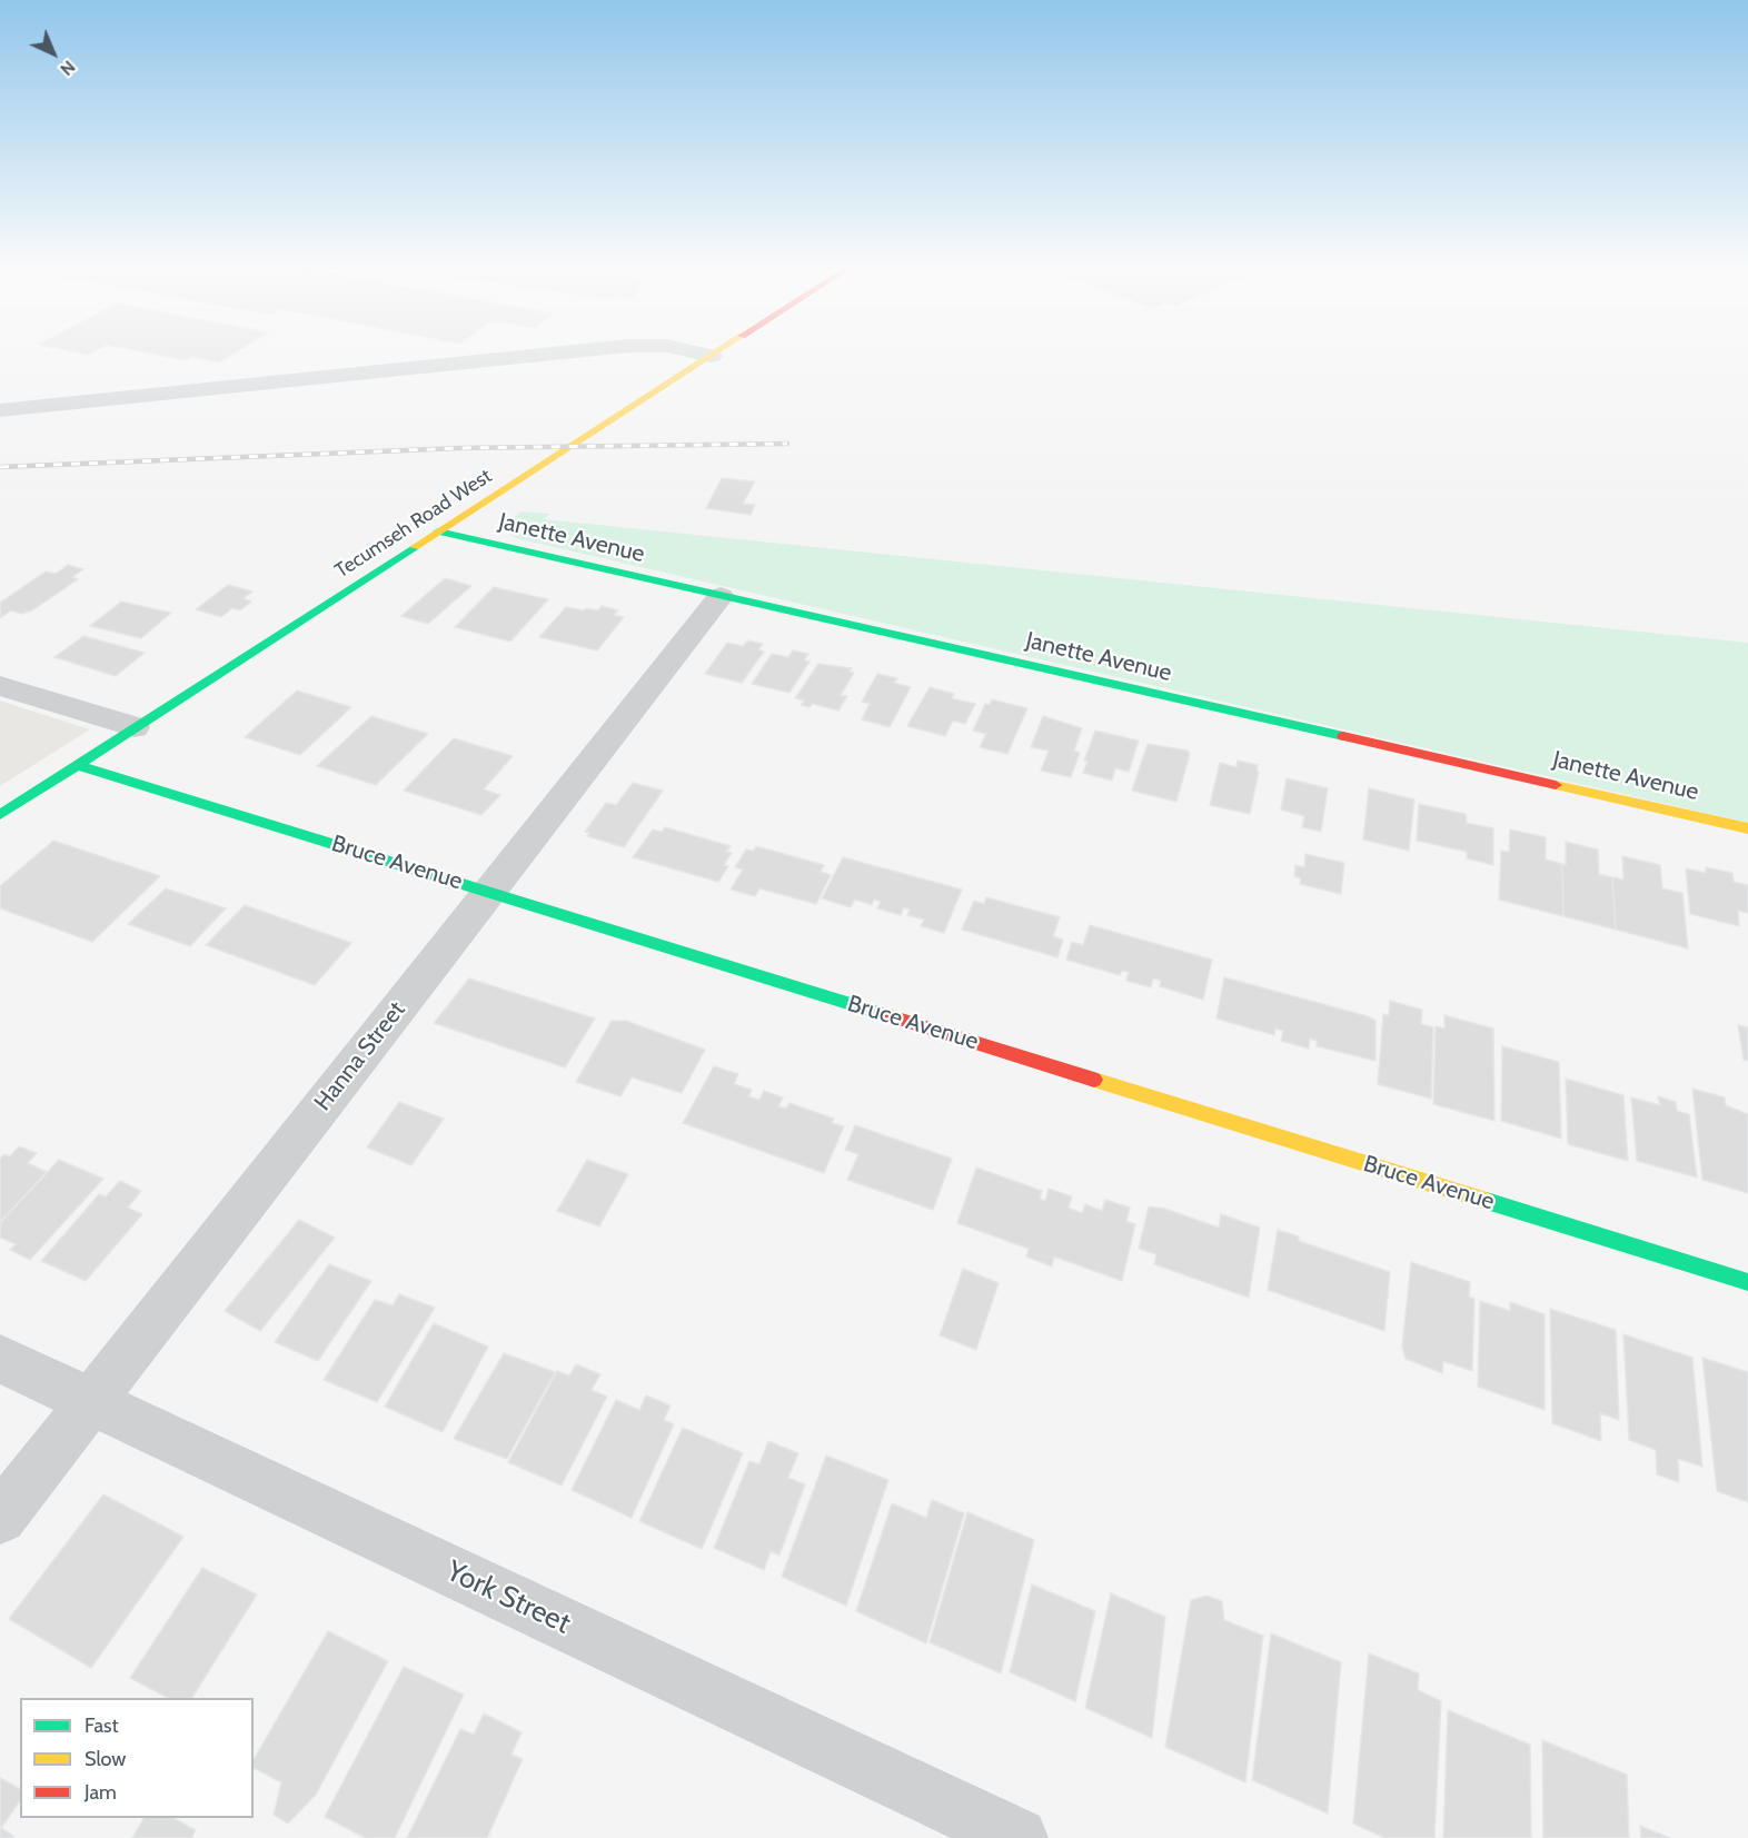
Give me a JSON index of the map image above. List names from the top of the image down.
{
  "streets": {
    "street": [
      "Tecumseh Road West",
      "Janette Avenue",
      "Bruce Avenue",
      "Hanna Street",
      "York Street"
    ]
  },
  "crossings": [
    ["Tecumseh Road West", "Janette Avenue"],
    ["Tecumseh Road West", "Bruce Avenue"],
    ["Janette Avenue", "Hanna Street"],
    ["Bruce Avenue", "Hanna Street"],
    ["Hanna Street", "York Street"]
  ],
  "legend": ["Fast", "Slow", "Jam"],
  "north": "bottom right"
}
